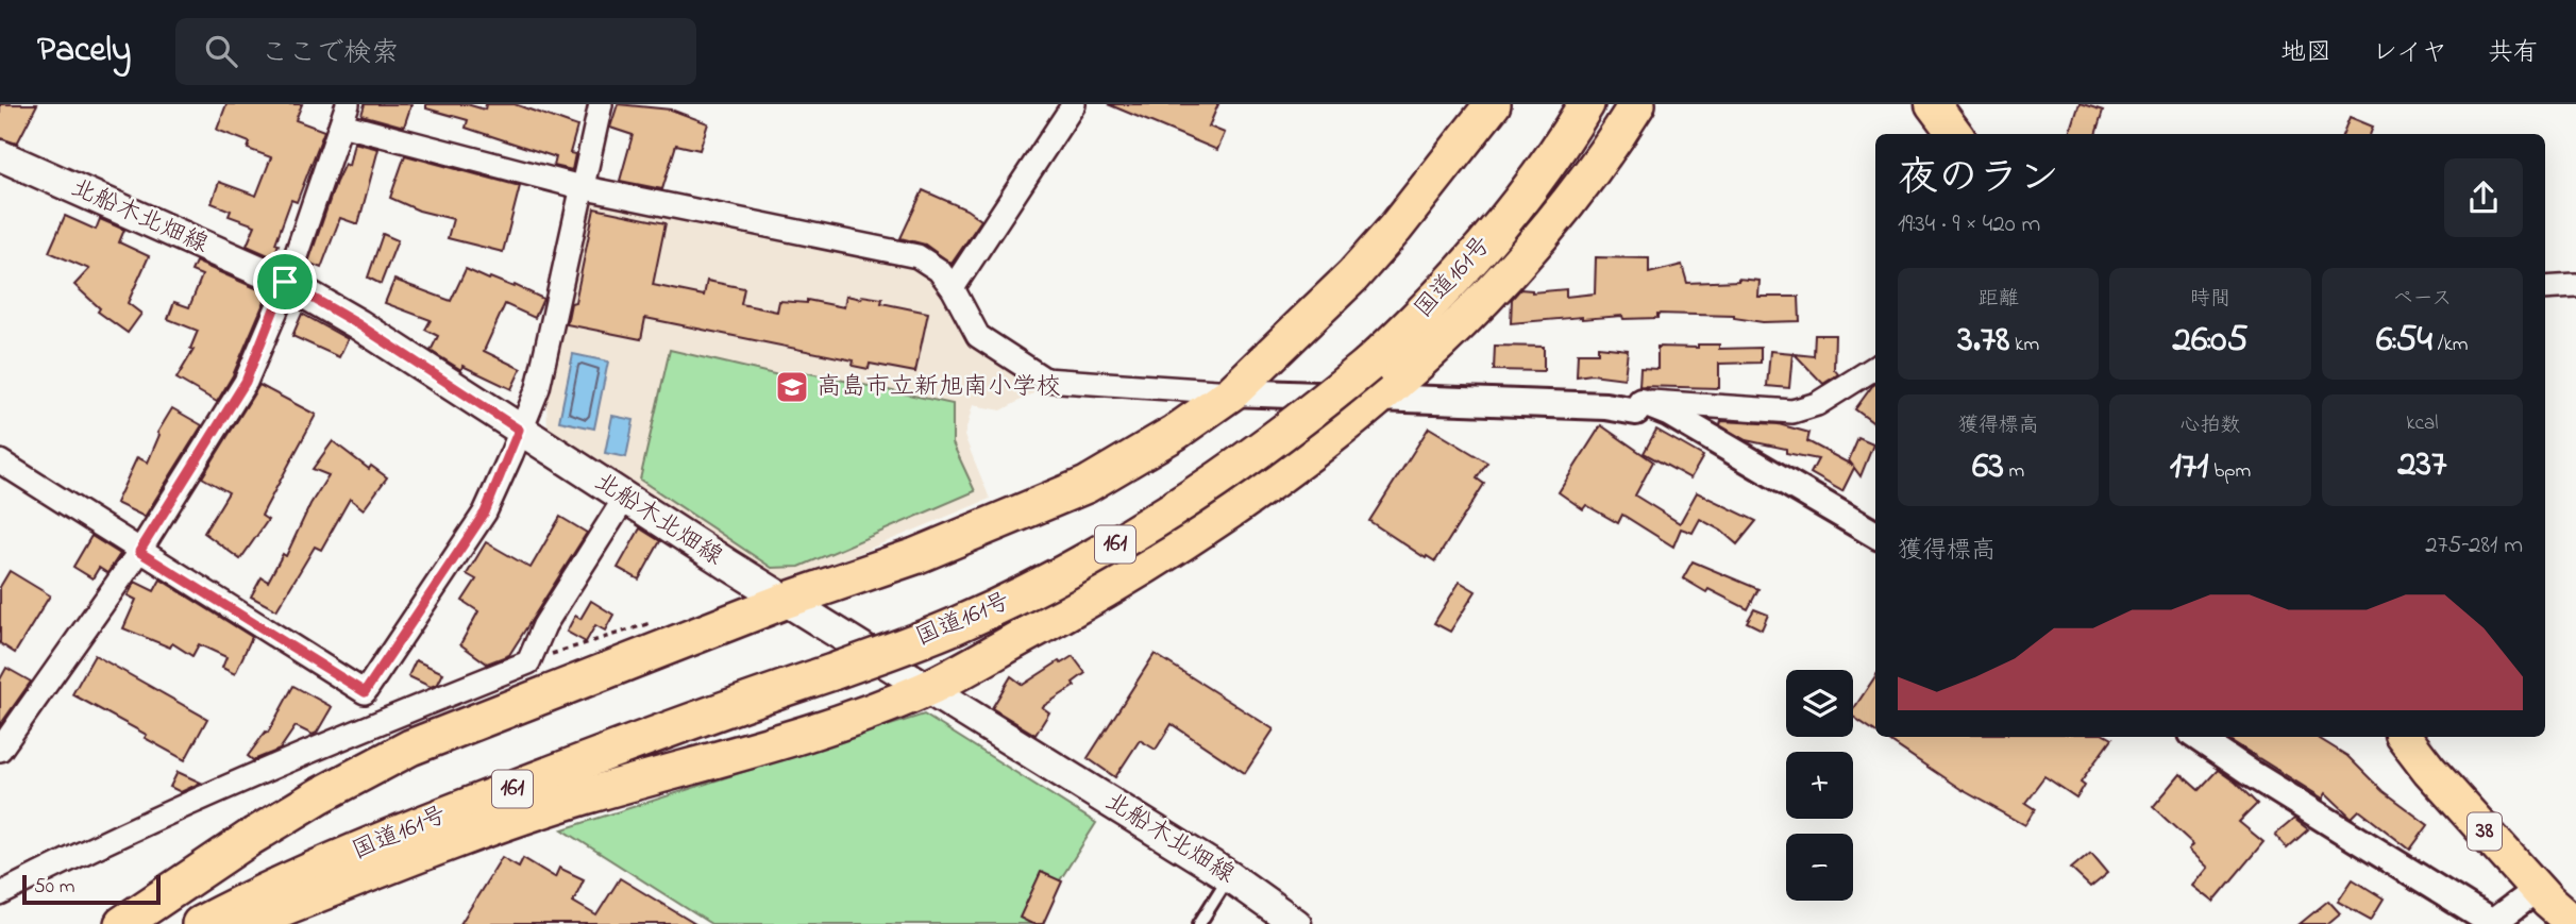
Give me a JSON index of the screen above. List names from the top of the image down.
{
  "streets": {
    "highway": ["国道161号", "161"],
    "main road": ["北船木北畑線", "38"]
  },
  "places": {
    "school or university": ["高島市立新旭南小学校"]
  },
  "scale_bar": "50 m",
  "page": {
    "header": "Pacely",
    "search": "ここで検索",
    "nav": ["地図", "レイヤ", "共有"],
    "heading": ["夜のラン", "19:34 · 9 × 420 m"],
    "stats": [
      ["距離", "3.78 km"],
      ["時間", "26:05"],
      ["ペース", "6:54 /km"],
      ["獲得標高", "63 m"],
      ["心拍数", "171 bpm"],
      ["kcal", "237"]
    ],
    "chart": ["獲得標高", "275–281 m"],
    "map_buttons": ["+", "−"],
    "scale": "50 m"
  }
}
